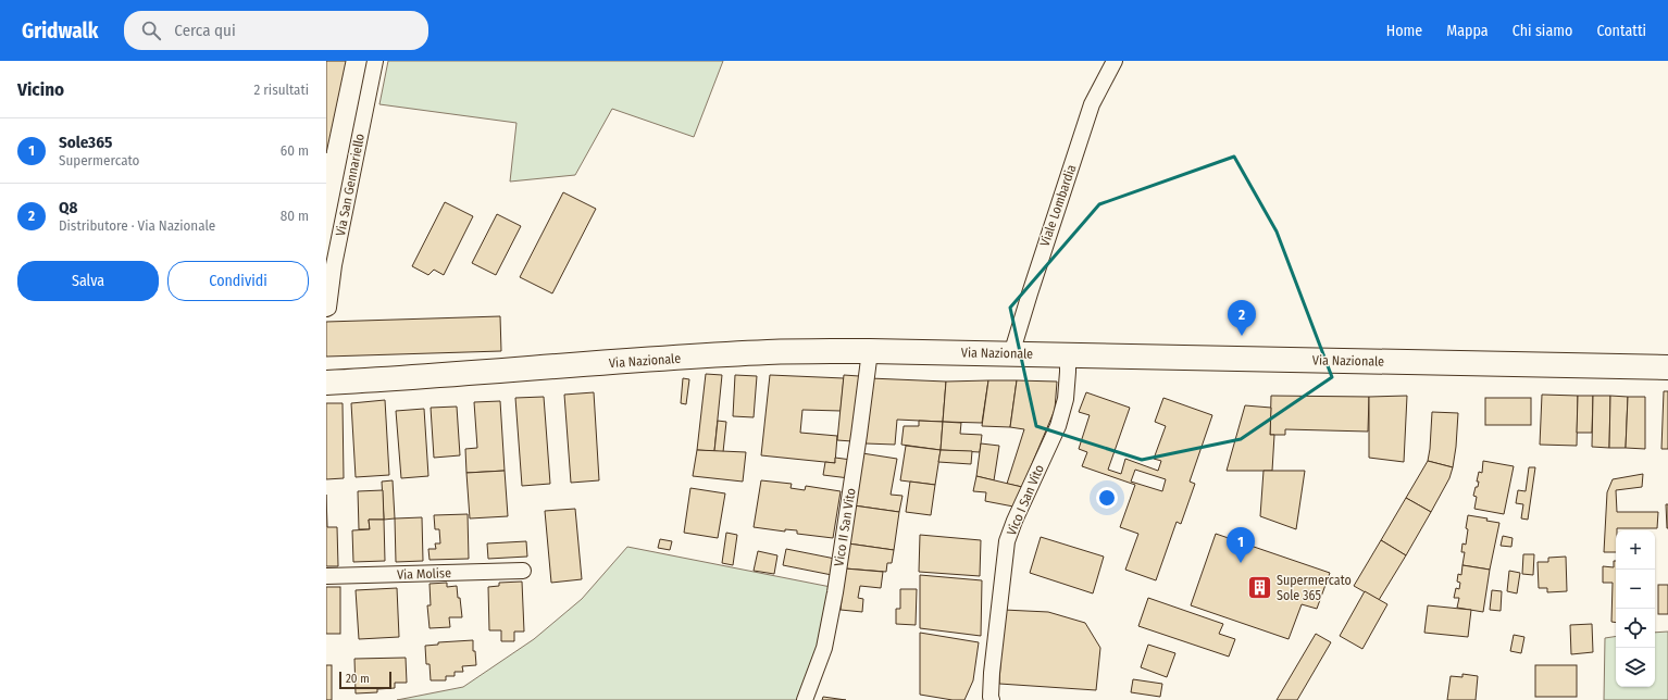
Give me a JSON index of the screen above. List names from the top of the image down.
{
  "streets": {
    "main road": ["Via Nazionale"],
    "street": [
      "Via San Gennariello",
      "Viale Lombardia",
      "Vico I San Vito",
      "Vico II San Vito",
      "Via Molise"
    ]
  },
  "crossings": [
    ["Viale Lombardia", "Via Nazionale"],
    ["Via Nazionale", "Vico I San Vito"],
    ["Via Nazionale", "Vico II San Vito"]
  ],
  "places": {
    "building": ["Supermercato Sole 365"]
  },
  "scale_bar": "20 m",
  "page": {
    "header": "Gridwalk",
    "search": "Cerca qui",
    "nav": [
      "Home",
      "Mappa",
      "Chi siamo",
      "Contatti"
    ],
    "heading": ["Vicino", "2 risultati"],
    "list": [
      {
        "mark": "1",
        "name": "Sole365",
        "note": "Supermercato",
        "value": "60 m"
      },
      {
        "mark": "2",
        "name": "Q8",
        "note": "Distributore · Via Nazionale",
        "value": "80 m"
      }
    ],
    "buttons": ["Salva", "Condividi"],
    "pins": ["2", "1"],
    "map_buttons": ["+", "−"],
    "scale": "20 m"
  }
}
